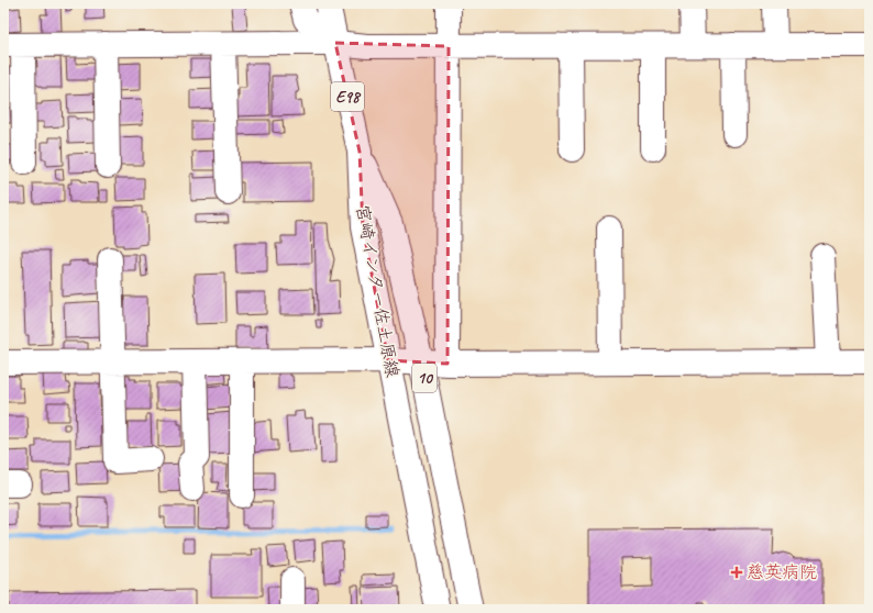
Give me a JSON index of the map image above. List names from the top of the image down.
{
  "streets": {
    "street": ["E98", "宮崎インター佐土原線", "10"]
  },
  "crossings": [
    ["E98", "宮崎インター佐土原線"]
  ],
  "places": {
    "health": ["慈英病院"]
  }
}
